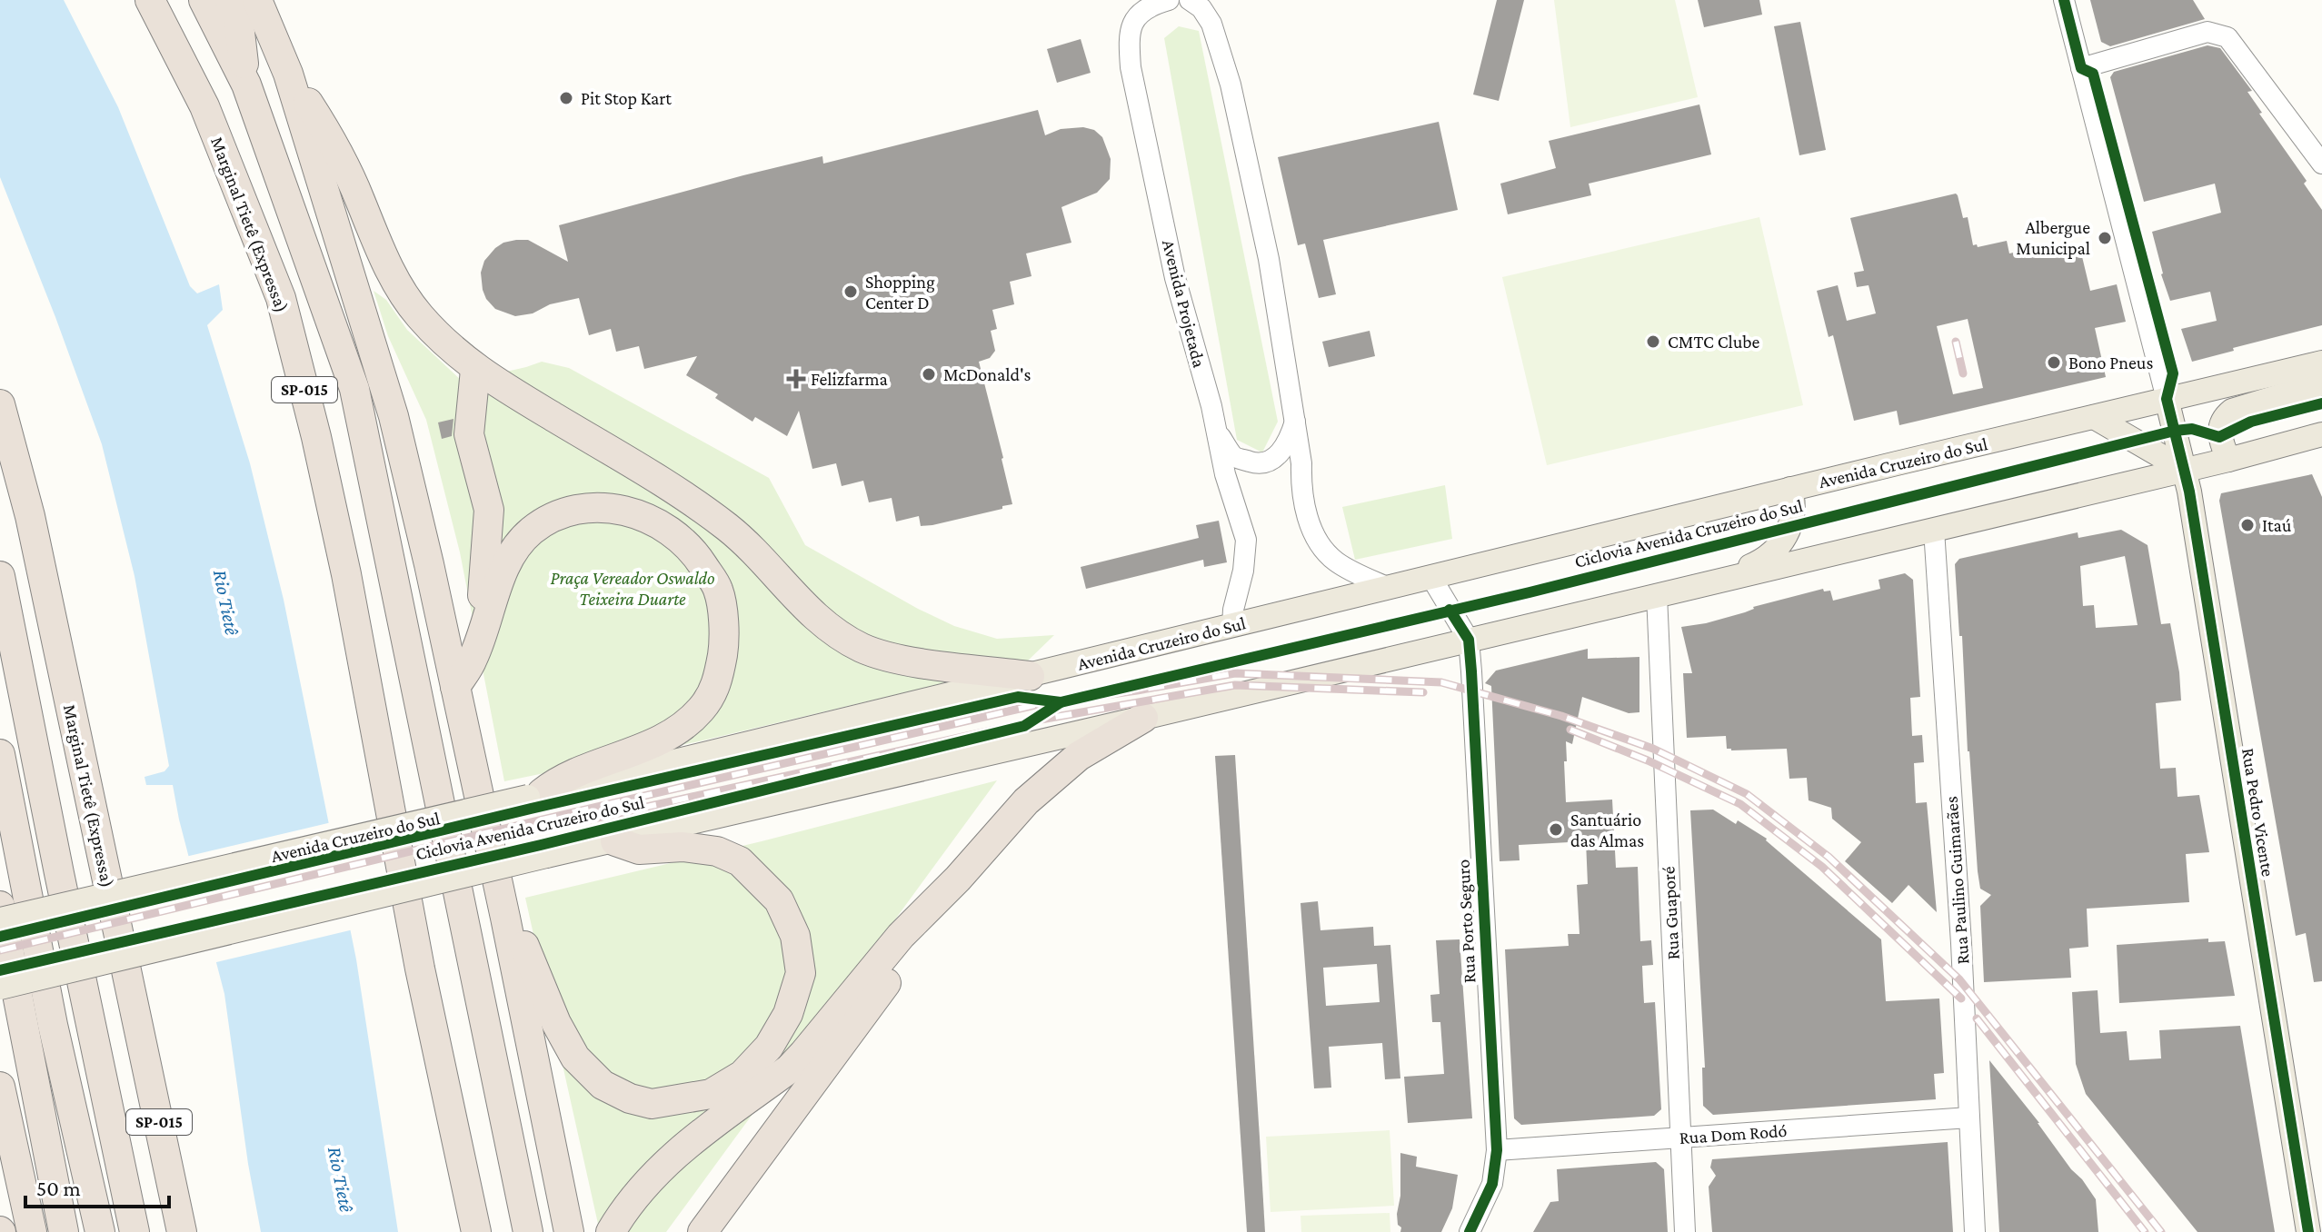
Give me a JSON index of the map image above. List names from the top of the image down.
{
  "streets": {
    "highway": ["Marginal Tietê (Expressa)", "SP-015"],
    "main road": ["Avenida Cruzeiro do Sul", "Rua Pedro Vicente"],
    "street": [
      "Avenida Projetada",
      "Rua Paulino Guimarães",
      "Rua Guaporé",
      "Rua Porto Seguro",
      "Rua Dom Rodó"
    ],
    "cycle path": ["Ciclovia Avenida Cruzeiro do Sul"]
  },
  "crossings": [
    ["Marginal Tietê (Expressa)", "SP-015"],
    ["Avenida Projetada", "Avenida Cruzeiro do Sul"],
    ["Avenida Cruzeiro do Sul", "Rua Pedro Vicente"],
    ["Avenida Cruzeiro do Sul", "Rua Porto Seguro"],
    ["Rua Paulino Guimarães", "Rua Dom Rodó"],
    ["Rua Guaporé", "Rua Dom Rodó"],
    ["Rua Porto Seguro", "Rua Dom Rodó"]
  ],
  "water": ["Rio Tietê"],
  "parks": ["Praça Vereador Oswaldo Teixeira Duarte"],
  "places": {
    "other": [
      "Pit Stop Kart",
      "Albergue Municipal",
      "Shopping Center D",
      "CMTC Clube",
      "Bono Pneus",
      "McDonald's",
      "Itaú",
      "Santuário das Almas"
    ],
    "health": ["Felizfarma"]
  },
  "scale_bar": "50 m"
}
